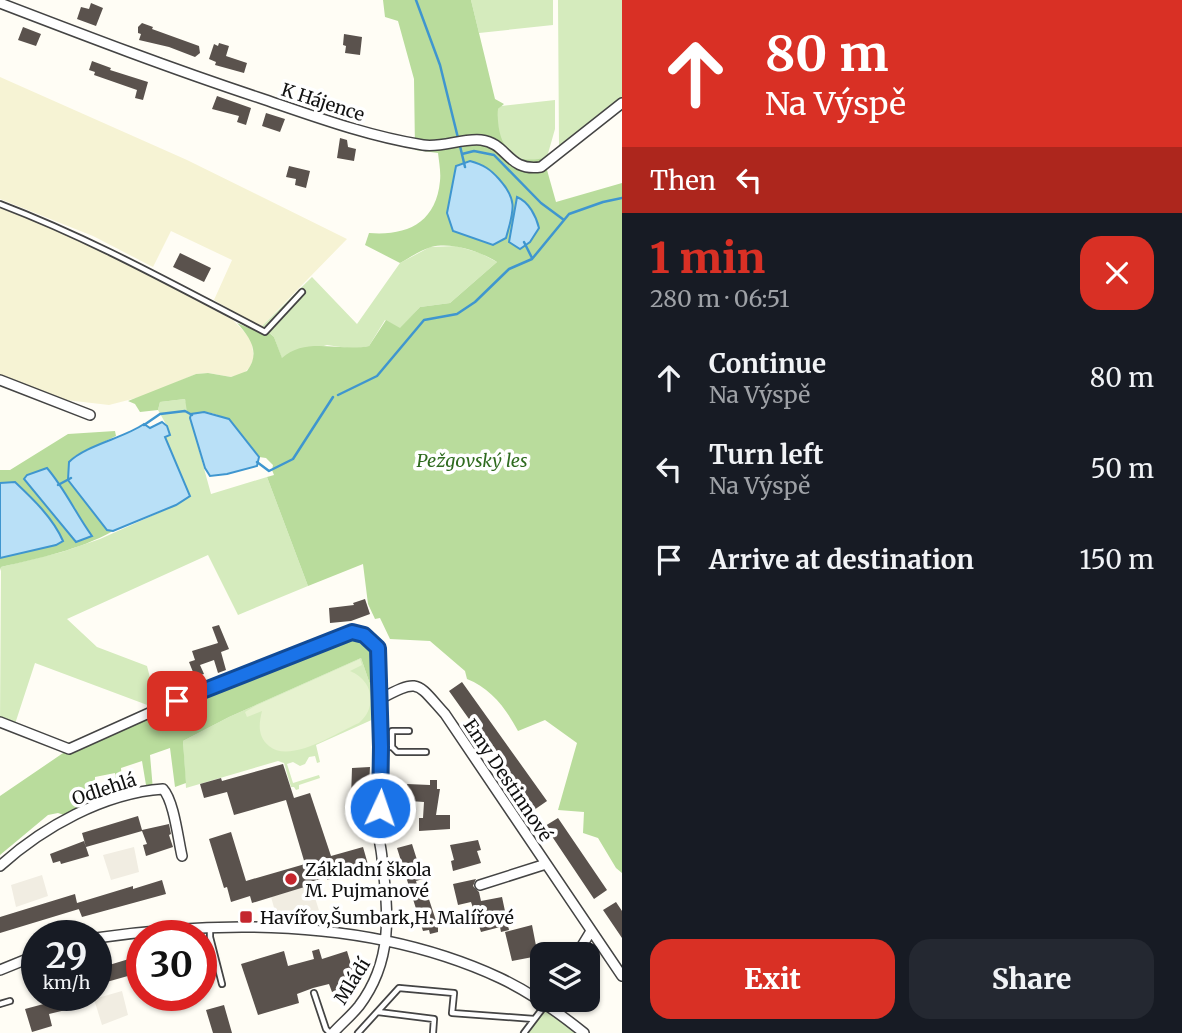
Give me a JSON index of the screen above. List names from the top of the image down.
{
  "streets": {
    "street": [
      "K Hájence",
      "Emy Destinnové",
      "Odlehlá",
      "Mládí"
    ]
  },
  "crossings": [
    ["Emy Destinnové", "Mládí"]
  ],
  "parks": ["Pežgovský les"],
  "places": {
    "other": ["Základní škola M. Pujmanové"],
    "transit": ["Havířov,Šumbark,H. Malířové"]
  },
  "page": {
    "turn": ["80 m", "Na Výspě"],
    "then": "Then",
    "heading": ["1 min", "280 m · 06:51"],
    "list": [
      {
        "name": "Continue",
        "note": "Na Výspě",
        "value": "80 m"
      },
      {
        "name": "Turn left",
        "note": "Na Výspě",
        "value": "50 m"
      },
      {
        "name": "Arrive at destination",
        "value": "150 m"
      }
    ],
    "speed": "29 km/h",
    "limit": "30",
    "buttons": ["Exit", "Share"]
  }
}
